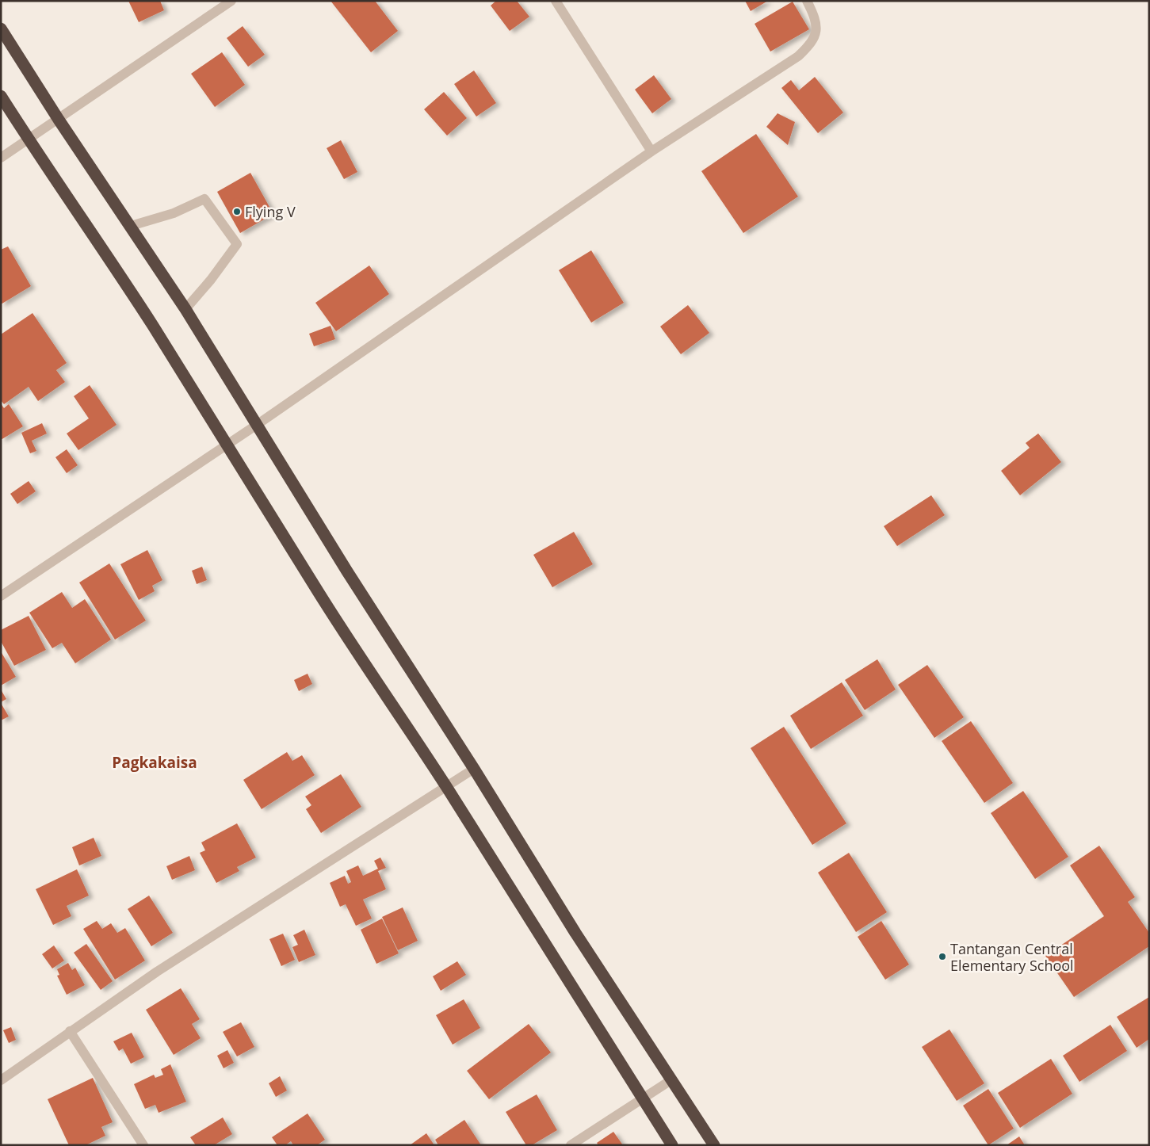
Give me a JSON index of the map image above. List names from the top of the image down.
{
  "districts": ["Pagkakaisa"],
  "places": ["Flying V", "Tantangan Central Elementary School"]
}
